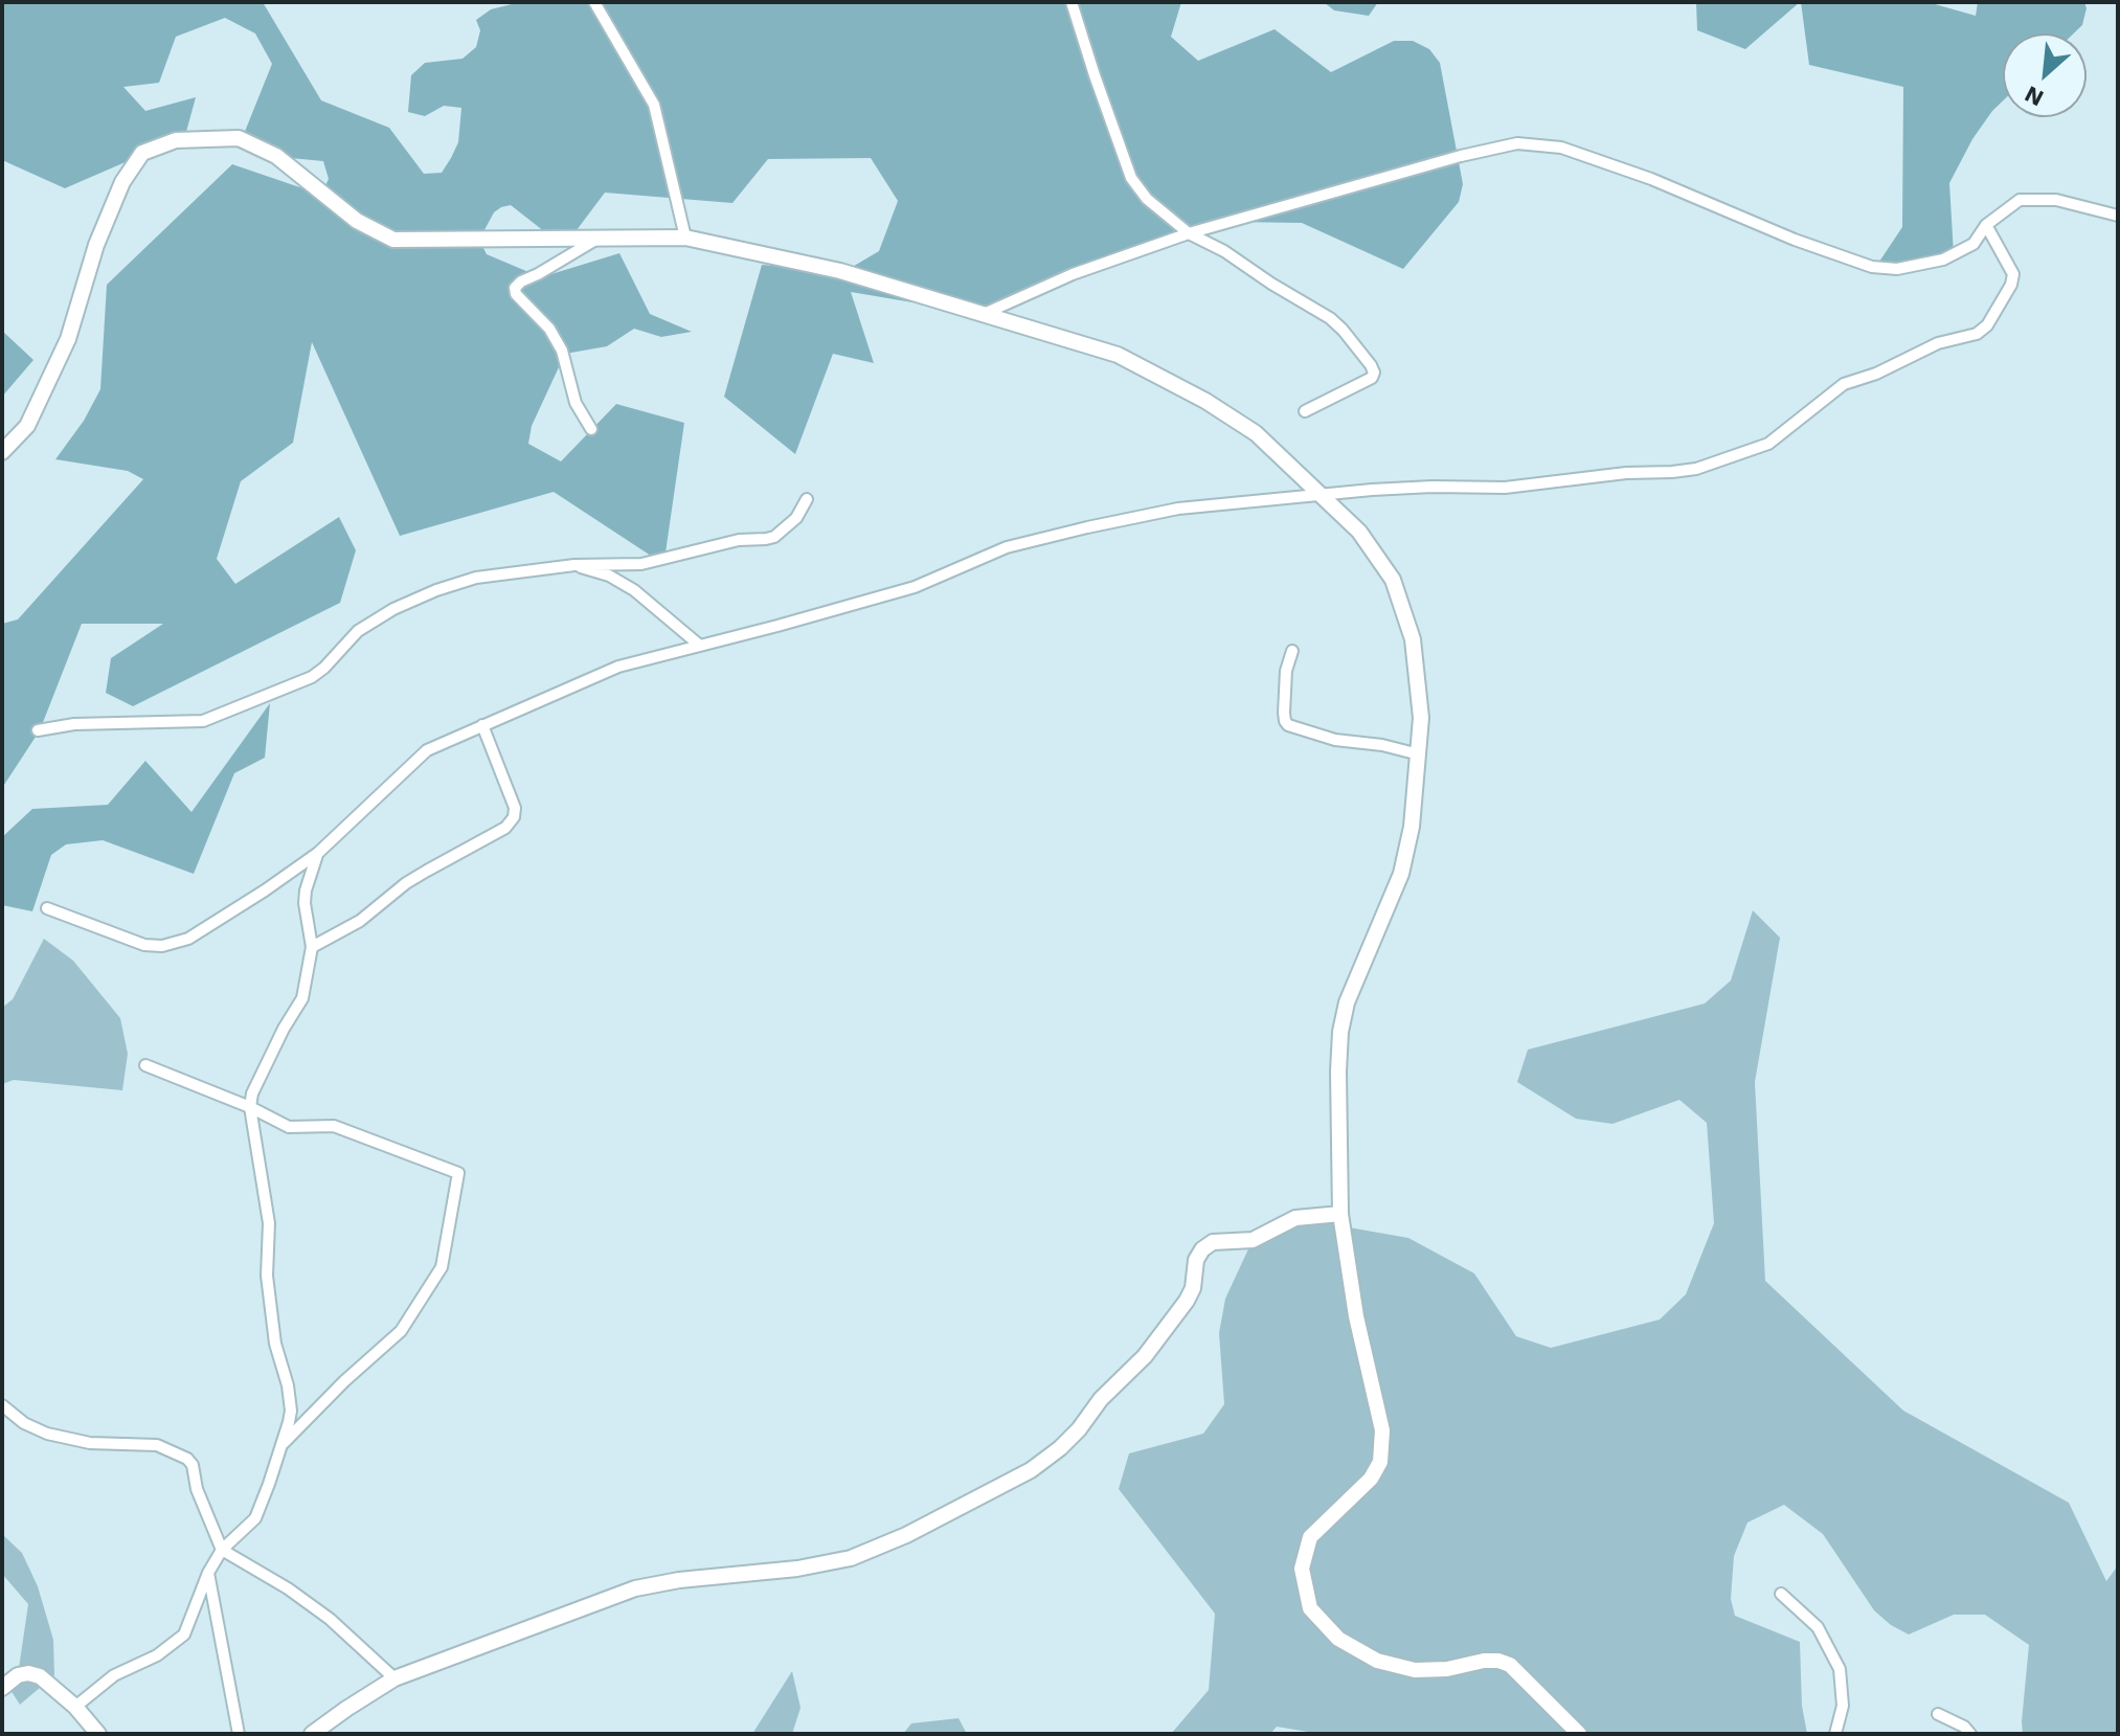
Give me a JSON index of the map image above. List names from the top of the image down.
{
  "north": "bottom left"
}
